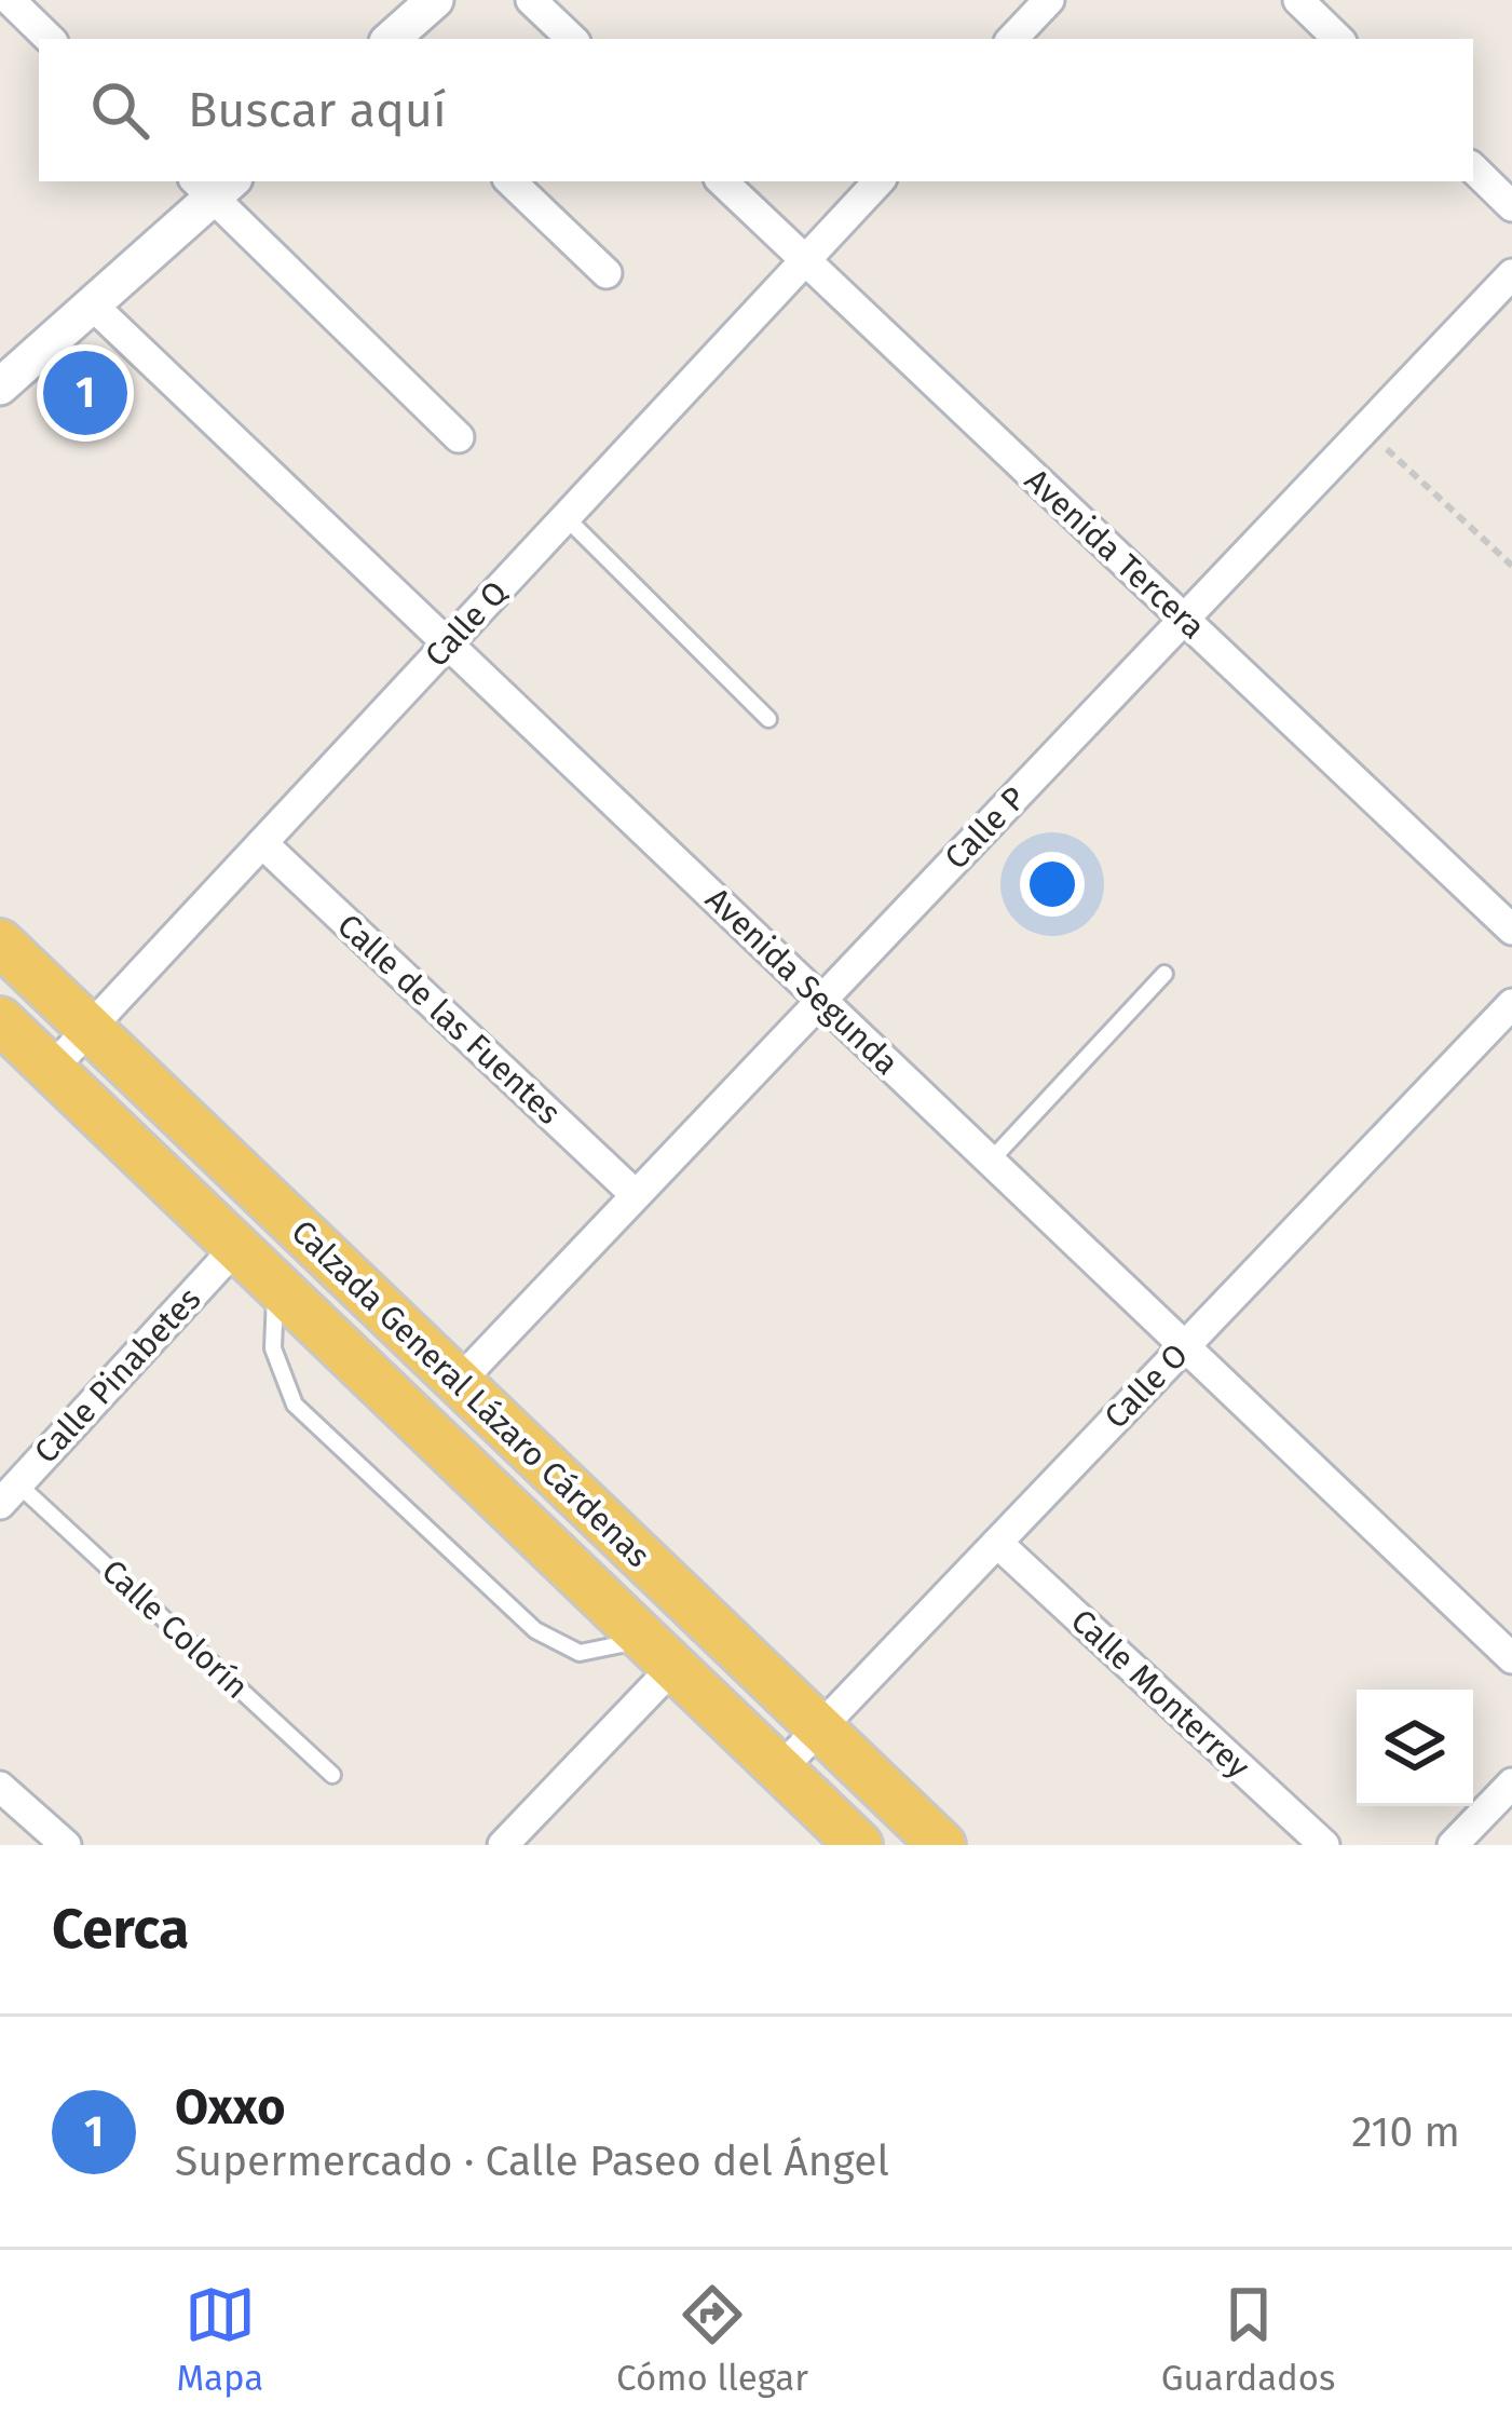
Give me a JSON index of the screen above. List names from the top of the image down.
{
  "streets": {
    "main road": ["Calzada General Lázaro Cárdenas"],
    "street": [
      "Avenida Tercera",
      "Calle Q",
      "Calle P",
      "Avenida Segunda",
      "Calle de las Fuentes",
      "Calle Pinabetes",
      "Calle O",
      "Calle Monterrey"
    ],
    "lane": ["Calle Colorín"]
  },
  "crossings": [
    ["Avenida Tercera", "Calle Q"],
    ["Avenida Tercera", "Calle P"],
    ["Calle Q", "Avenida Segunda"],
    ["Calle Q", "Calle de las Fuentes"],
    ["Calle Q", "Calzada General Lázaro Cárdenas"],
    ["Calle P", "Avenida Segunda"],
    ["Calle P", "Calle de las Fuentes"],
    ["Calle P", "Calzada General Lázaro Cárdenas"],
    ["Avenida Segunda", "Calle O"],
    ["Calle Pinabetes", "Calzada General Lázaro Cárdenas"],
    ["Calle Pinabetes", "Calle Colorín"],
    ["Calle O", "Calzada General Lázaro Cárdenas"],
    ["Calle O", "Calle Monterrey"]
  ],
  "page": {
    "search": "Buscar aquí",
    "pins": "1",
    "heading": "Cerca",
    "list": [
      {
        "mark": "1",
        "name": "Oxxo",
        "note": "Supermercado · Calle Paseo del Ángel",
        "value": "210 m"
      }
    ],
    "nav": ["Mapa", "Cómo llegar", "Guardados"]
  }
}
